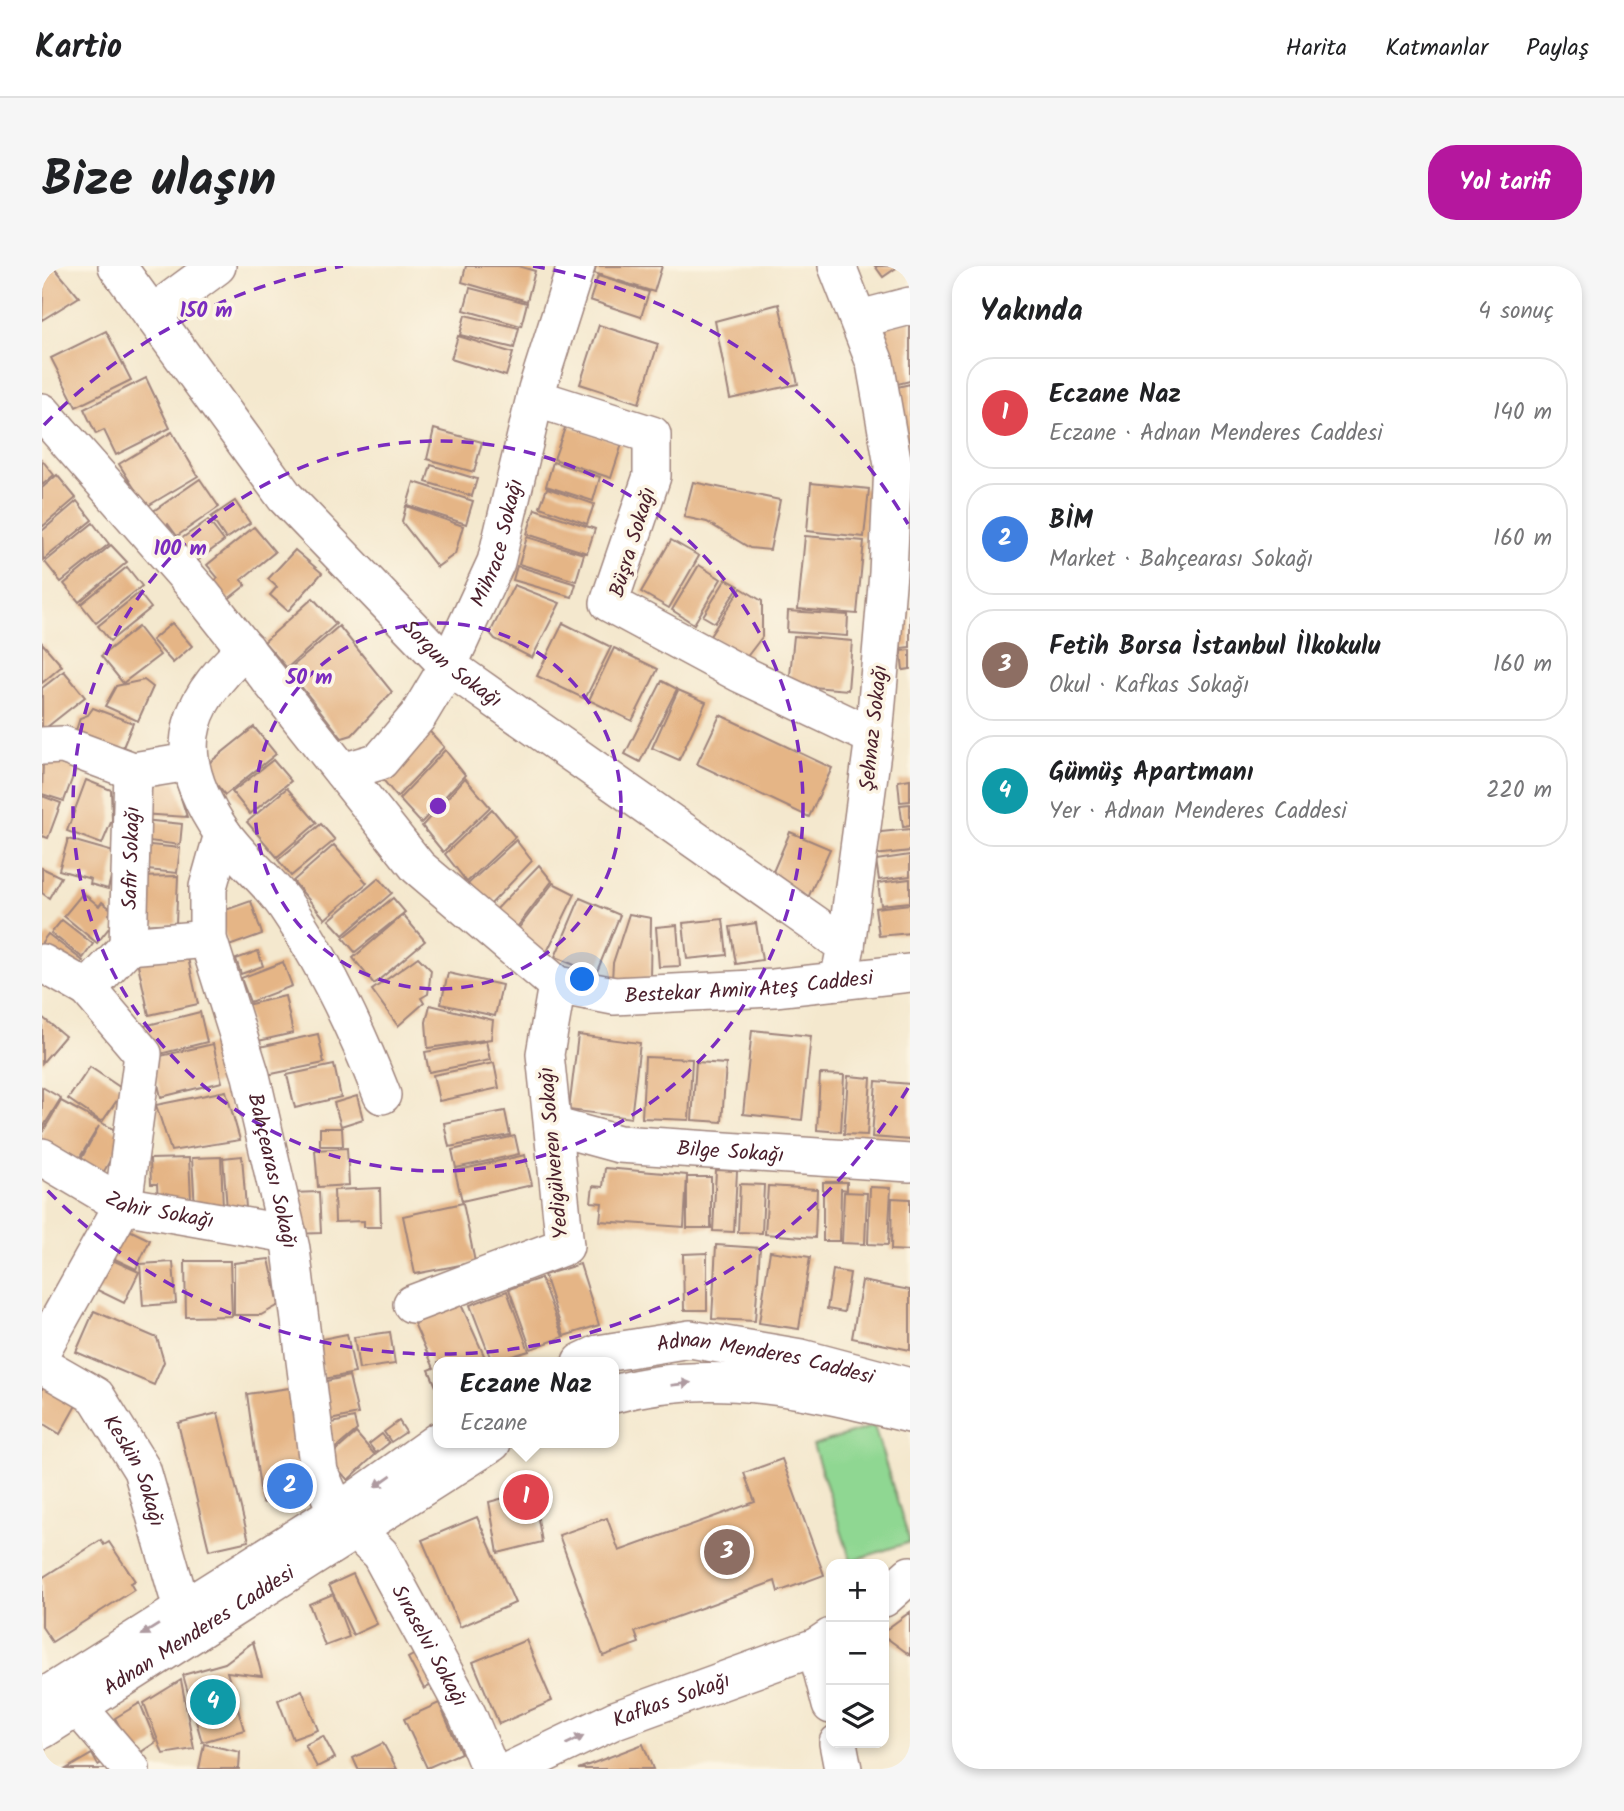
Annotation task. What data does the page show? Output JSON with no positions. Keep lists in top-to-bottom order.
{
  "streets": {
    "street": [
      "Büşra Sokağı",
      "Mihrace Sokağı",
      "Sorgun Sokağı",
      "Şehnaz Sokağı",
      "Safir Sokağı",
      "Bestekar Amir Ateş Caddesi",
      "Bilge Sokağı",
      "Yedigülveren Sokağı",
      "Bahçearası Sokağı",
      "Zahir Sokağı",
      "Adnan Menderes Caddesi",
      "Keskin Sokağı",
      "Sıraselvi Sokağı",
      "Kafkas Sokağı"
    ]
  },
  "crossings": [
    ["Büşra Sokağı", "Mihrace Sokağı"],
    ["Büşra Sokağı", "Şehnaz Sokağı"],
    ["Mihrace Sokağı", "Sorgun Sokağı"],
    ["Mihrace Sokağı", "Bestekar Amir Ateş Caddesi"],
    ["Sorgun Sokağı", "Şehnaz Sokağı"],
    ["Sorgun Sokağı", "Bestekar Amir Ateş Caddesi"],
    ["Şehnaz Sokağı", "Bestekar Amir Ateş Caddesi"],
    ["Bestekar Amir Ateş Caddesi", "Yedigülveren Sokağı"],
    ["Bilge Sokağı", "Yedigülveren Sokağı"],
    ["Bahçearası Sokağı", "Zahir Sokağı"],
    ["Bahçearası Sokağı", "Adnan Menderes Caddesi"],
    ["Bahçearası Sokağı", "Sıraselvi Sokağı"],
    ["Adnan Menderes Caddesi", "Keskin Sokağı"],
    ["Adnan Menderes Caddesi", "Sıraselvi Sokağı"]
  ],
  "one_way": ["Kafkas Sokağı"],
  "page": {
    "header": "Kartio",
    "nav": ["Harita", "Katmanlar", "Paylaş"],
    "title": "Bize ulaşın",
    "buttons": "Yol tarifi",
    "heading": ["Yakında", "4 sonuç"],
    "list": [
      {
        "mark": "1",
        "name": "Eczane Naz",
        "note": "Eczane · Adnan Menderes Caddesi",
        "value": "140 m"
      },
      {
        "mark": "2",
        "name": "BİM",
        "note": "Market · Bahçearası Sokağı",
        "value": "160 m"
      },
      {
        "mark": "3",
        "name": "Fetih Borsa İstanbul İlkokulu",
        "note": "Okul · Kafkas Sokağı",
        "value": "160 m"
      },
      {
        "mark": "4",
        "name": "Gümüş Apartmanı",
        "note": "Yer · Adnan Menderes Caddesi",
        "value": "220 m"
      }
    ],
    "popup": ["Eczane Naz", "Eczane"],
    "pins": [
      "2",
      "1",
      "3",
      "4"
    ],
    "map_buttons": ["+", "−"]
  },
  "rings": ["150 m", "100 m", "50 m"]
}
